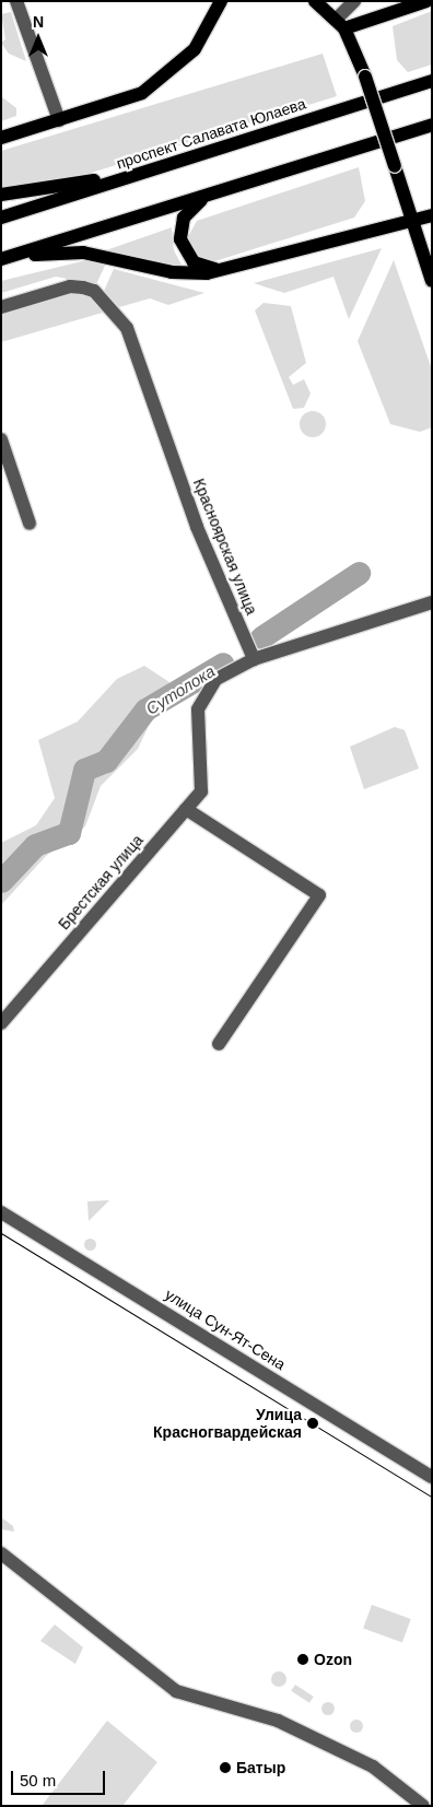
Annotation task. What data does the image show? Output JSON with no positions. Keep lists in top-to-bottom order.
{
  "streets": {
    "main road": ["проспект Салавата Юлаева"],
    "street": ["Красноярская улица", "Брестская улица", "улица Сун-Ят-Сена"]
  },
  "crossings": [
    ["Красноярская улица", "Брестская улица"]
  ],
  "water": ["Сутолока"],
  "places": ["Улица Красногвардейская", "Ozon", "Батыр"],
  "scale_bar": "50 m",
  "north": "top"
}
